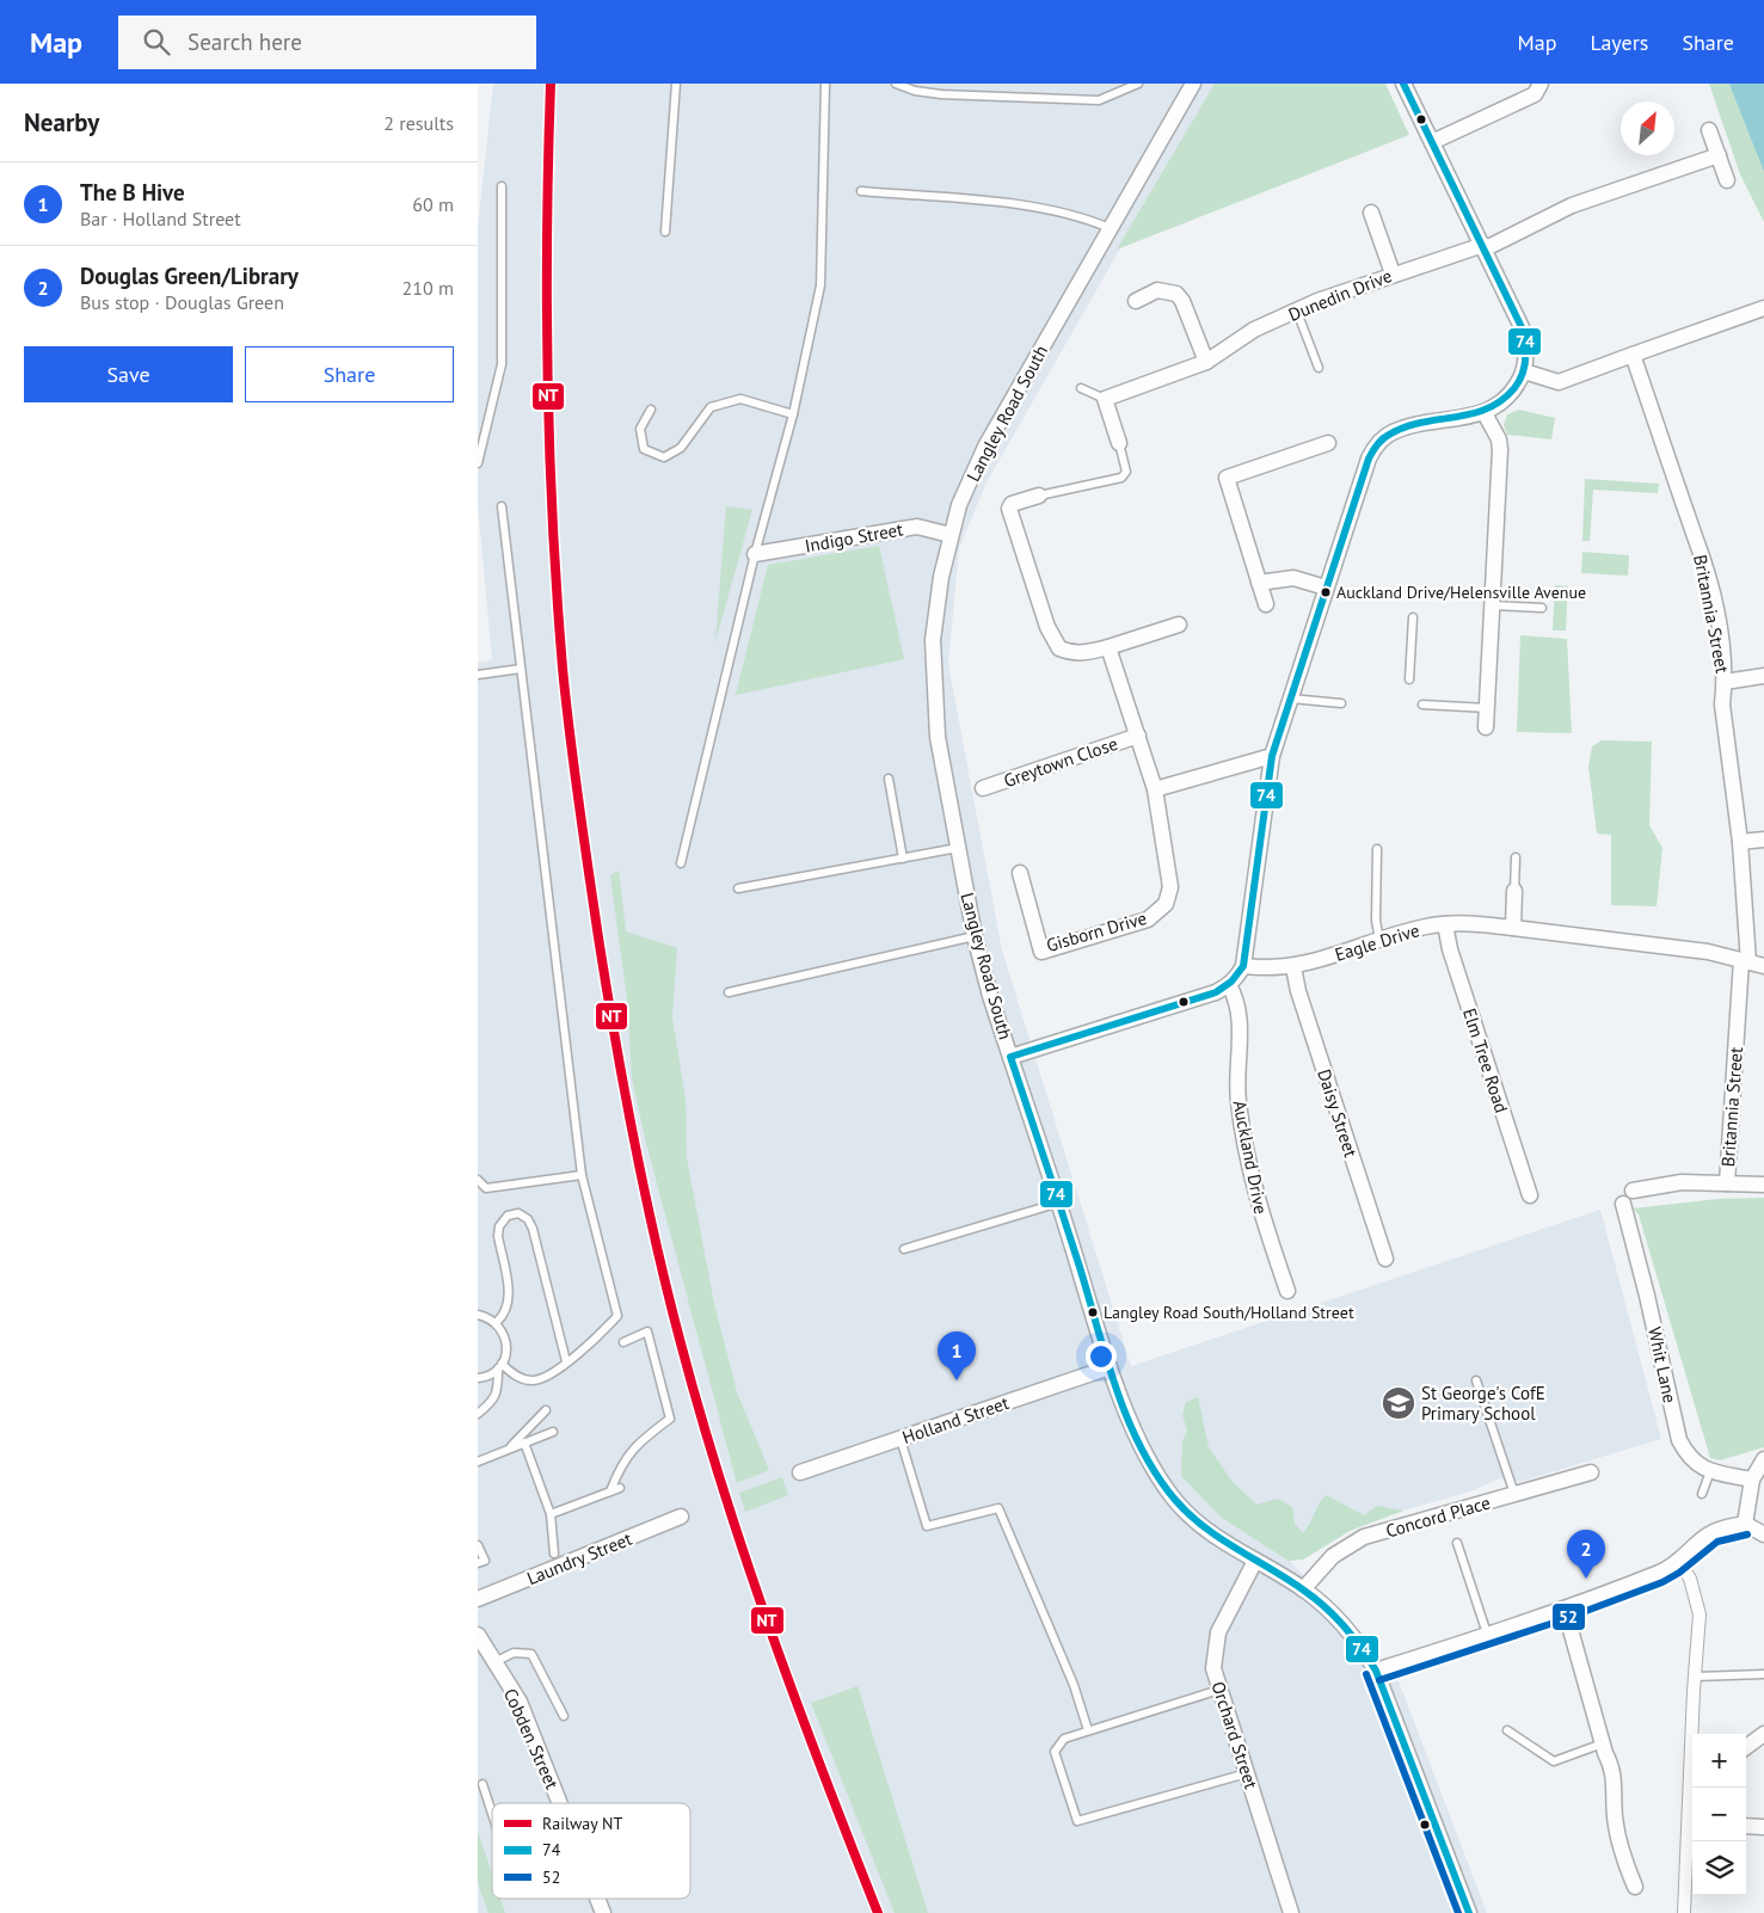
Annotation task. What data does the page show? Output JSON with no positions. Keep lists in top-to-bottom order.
{
  "streets": {
    "street": [
      "Dunedin Drive",
      "Langley Road South",
      "Indigo Street",
      "Britannia Street",
      "Greytown Close",
      "Gisborn Drive",
      "Eagle Drive",
      "Elm Tree Road",
      "Daisy Street",
      "Auckland Drive",
      "Whit Lane",
      "Holland Street",
      "Concord Place",
      "Laundry Street",
      "Orchard Street",
      "Cobden Street"
    ]
  },
  "crossings": [
    ["Langley Road South", "Indigo Street"],
    ["Langley Road South", "Holland Street"],
    ["Langley Road South", "Concord Place"],
    ["Langley Road South", "Orchard Street"],
    ["Britannia Street", "Eagle Drive"],
    ["Eagle Drive", "Elm Tree Road"],
    ["Eagle Drive", "Daisy Street"]
  ],
  "places": {
    "other": ["Auckland Drive/Helensville Avenue", "Langley Road South/Holland Street"],
    "school or university": ["St George's CofE Primary School"]
  },
  "lines": ["rail line NT", "transit line 74", "transit line 52"],
  "legend": ["Railway NT", "74", "52"],
  "north": "top right",
  "page": {
    "header": "Map",
    "search": "Search here",
    "nav": ["Map", "Layers", "Share"],
    "heading": ["Nearby", "2 results"],
    "list": [
      {
        "mark": "1",
        "name": "The B Hive",
        "note": "Bar · Holland Street",
        "value": "60 m"
      },
      {
        "mark": "2",
        "name": "Douglas Green/Library",
        "note": "Bus stop · Douglas Green",
        "value": "210 m"
      }
    ],
    "buttons": ["Save", "Share"],
    "pins": ["1", "2"],
    "map_buttons": ["+", "−"]
  }
}
